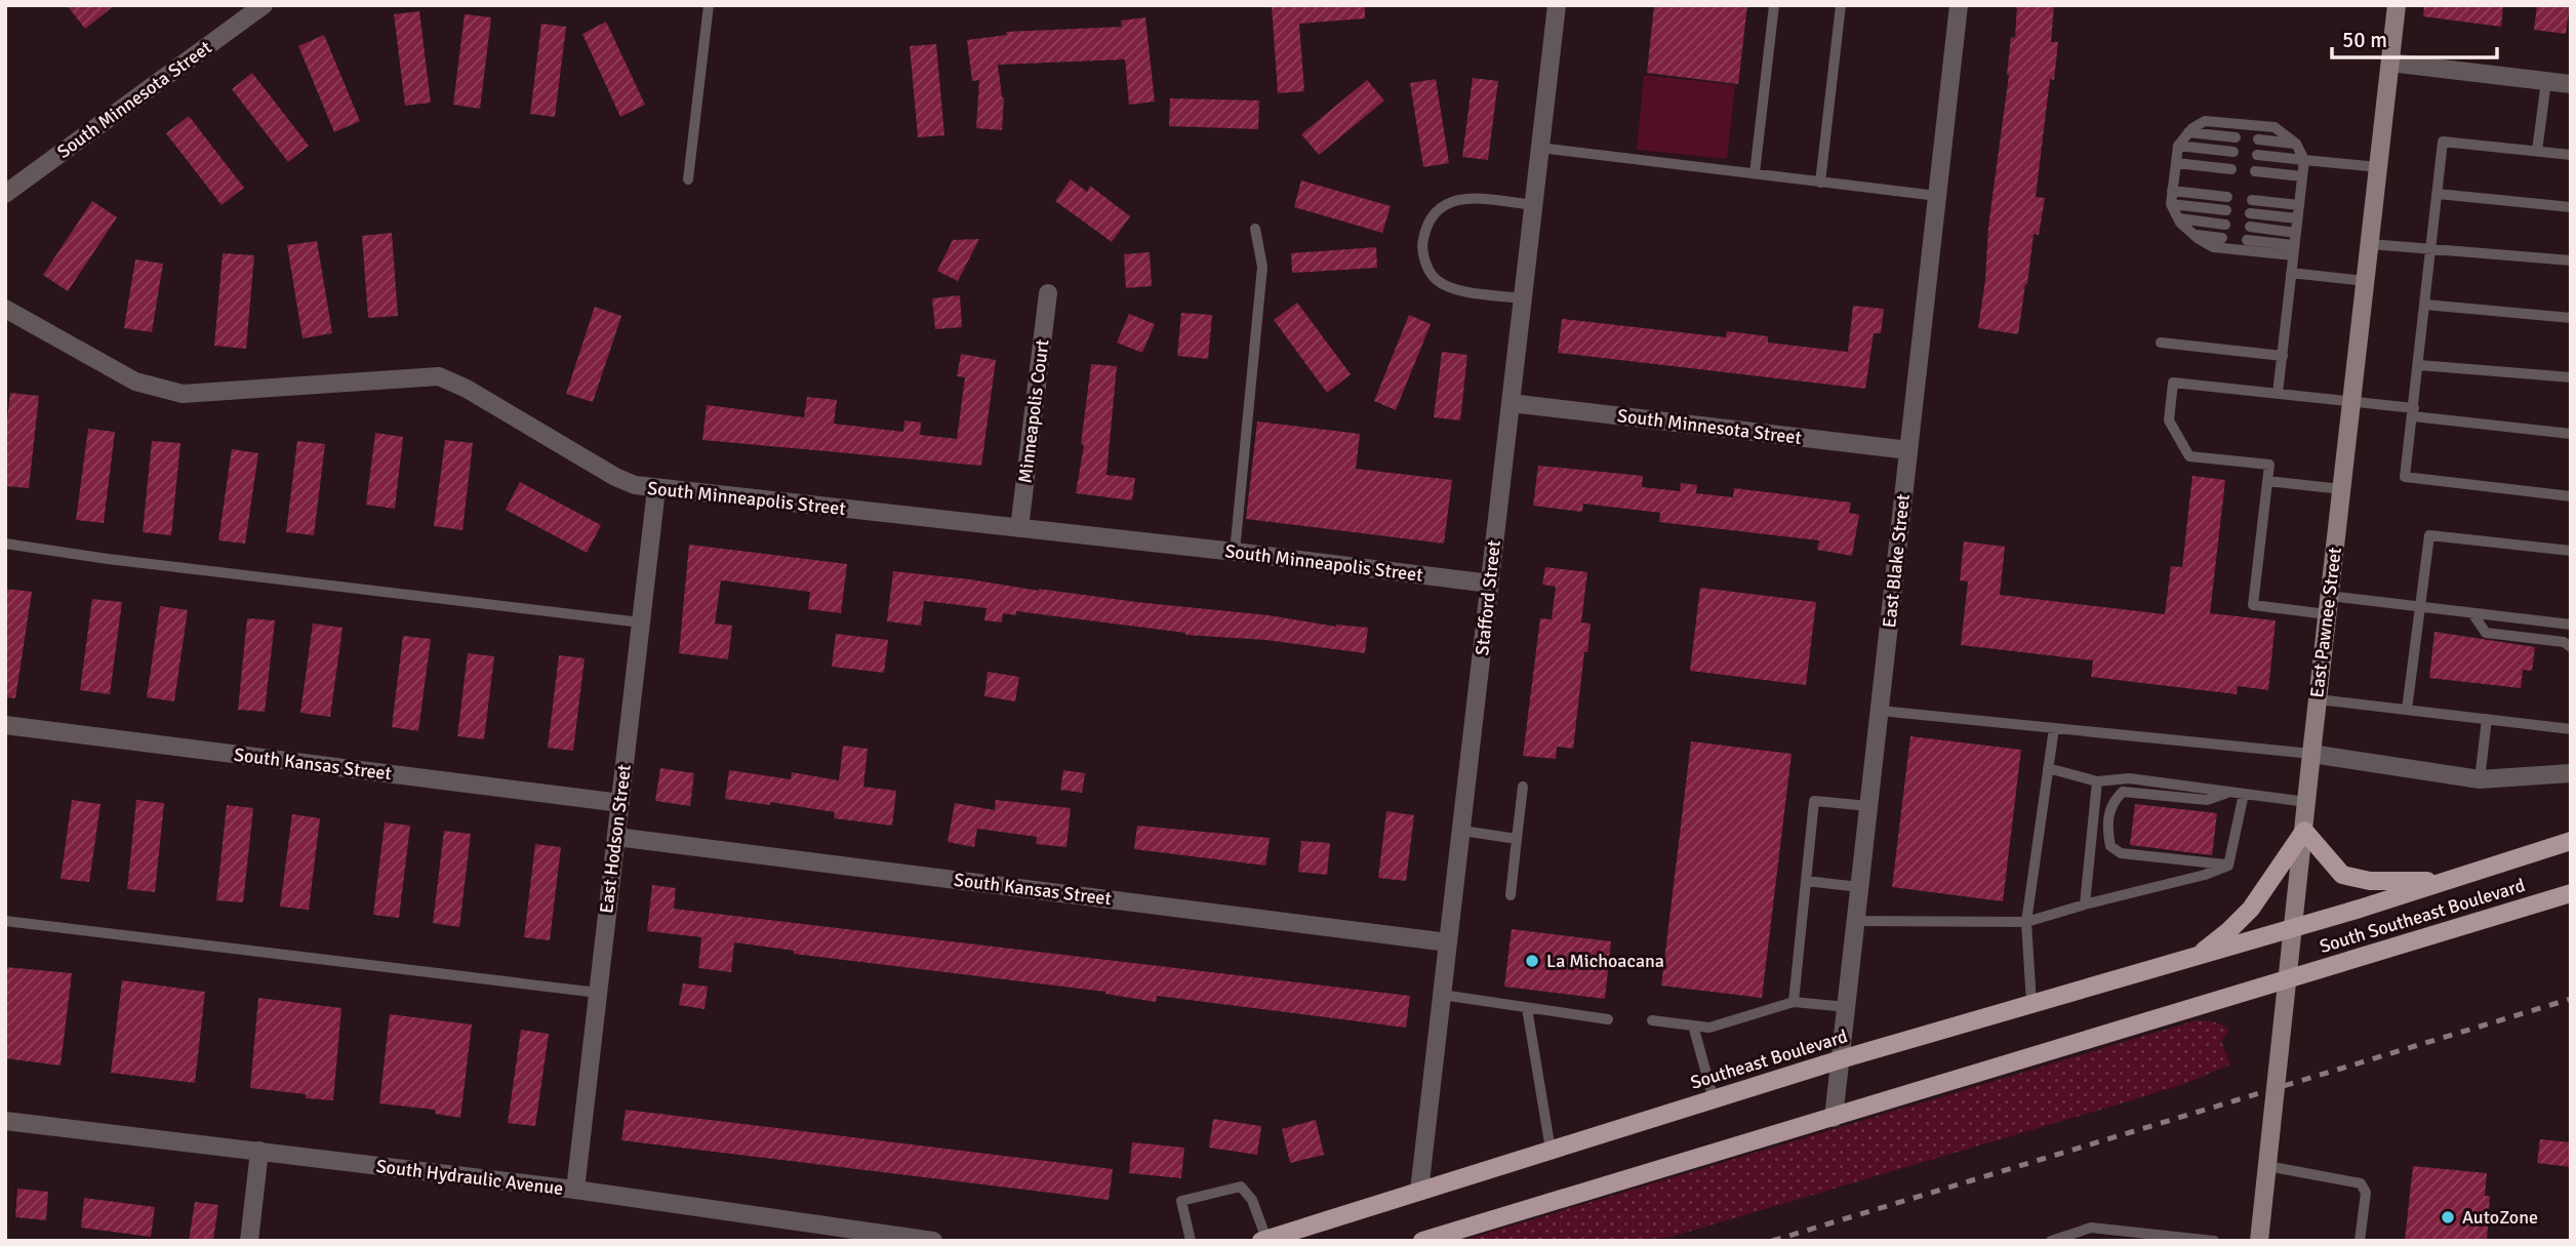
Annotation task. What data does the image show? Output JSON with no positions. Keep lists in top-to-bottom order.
{
  "streets": {
    "main road": ["East Pawnee Street", "South Southeast Boulevard", "Southeast Boulevard"],
    "street": [
      "South Minnesota Street",
      "Minneapolis Court",
      "South Minneapolis Street",
      "East Blake Street",
      "Stafford Street",
      "South Kansas Street",
      "East Hodson Street",
      "South Hydraulic Avenue"
    ]
  },
  "crossings": [
    ["South Minnesota Street", "East Blake Street"],
    ["South Minnesota Street", "Stafford Street"],
    ["Minneapolis Court", "South Minneapolis Street"],
    ["South Minneapolis Street", "Stafford Street"],
    ["South Minneapolis Street", "East Hodson Street"],
    ["East Blake Street", "Southeast Boulevard"],
    ["Stafford Street", "South Kansas Street"],
    ["Stafford Street", "Southeast Boulevard"],
    ["East Pawnee Street", "South Southeast Boulevard"],
    ["East Pawnee Street", "Southeast Boulevard"],
    ["South Kansas Street", "East Hodson Street"],
    ["East Hodson Street", "South Hydraulic Avenue"],
    ["South Southeast Boulevard", "Southeast Boulevard"]
  ],
  "places": ["La Michoacana", "AutoZone"],
  "scale_bar": "50 m"
}
